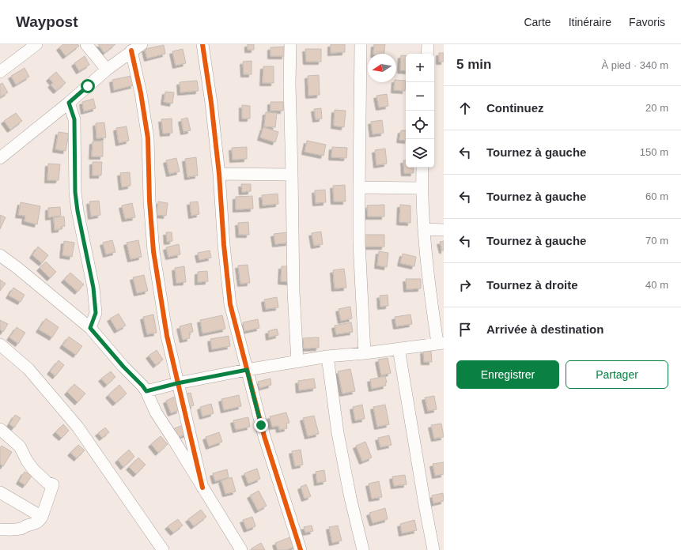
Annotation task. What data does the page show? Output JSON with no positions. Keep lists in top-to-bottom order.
{
  "north": "left",
  "page": {
    "header": "Waypost",
    "nav": ["Carte", "Itinéraire", "Favoris"],
    "heading": ["5 min", "À pied · 340 m"],
    "map_buttons": ["+", "−"],
    "list": [
      ["Continuez", "20 m"],
      ["Tournez à gauche", "150 m"],
      ["Tournez à gauche", "60 m"],
      ["Tournez à gauche", "70 m"],
      ["Tournez à droite", "40 m"],
      "Arrivée à destination"
    ],
    "buttons": ["Enregistrer", "Partager"]
  }
}
